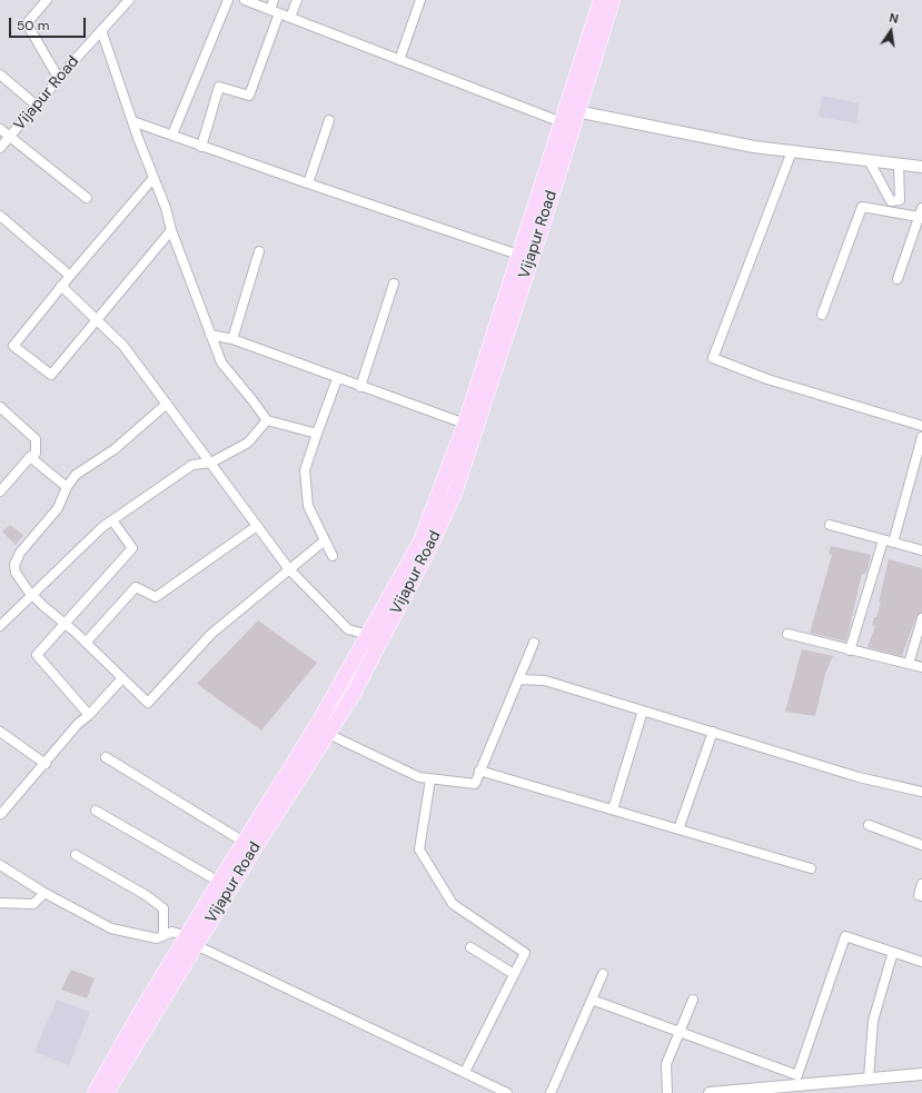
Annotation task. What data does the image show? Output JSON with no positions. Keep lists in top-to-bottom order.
{
  "streets": {
    "main road": ["Vijapur Road"]
  },
  "scale_bar": "50 m",
  "north": "top"
}
